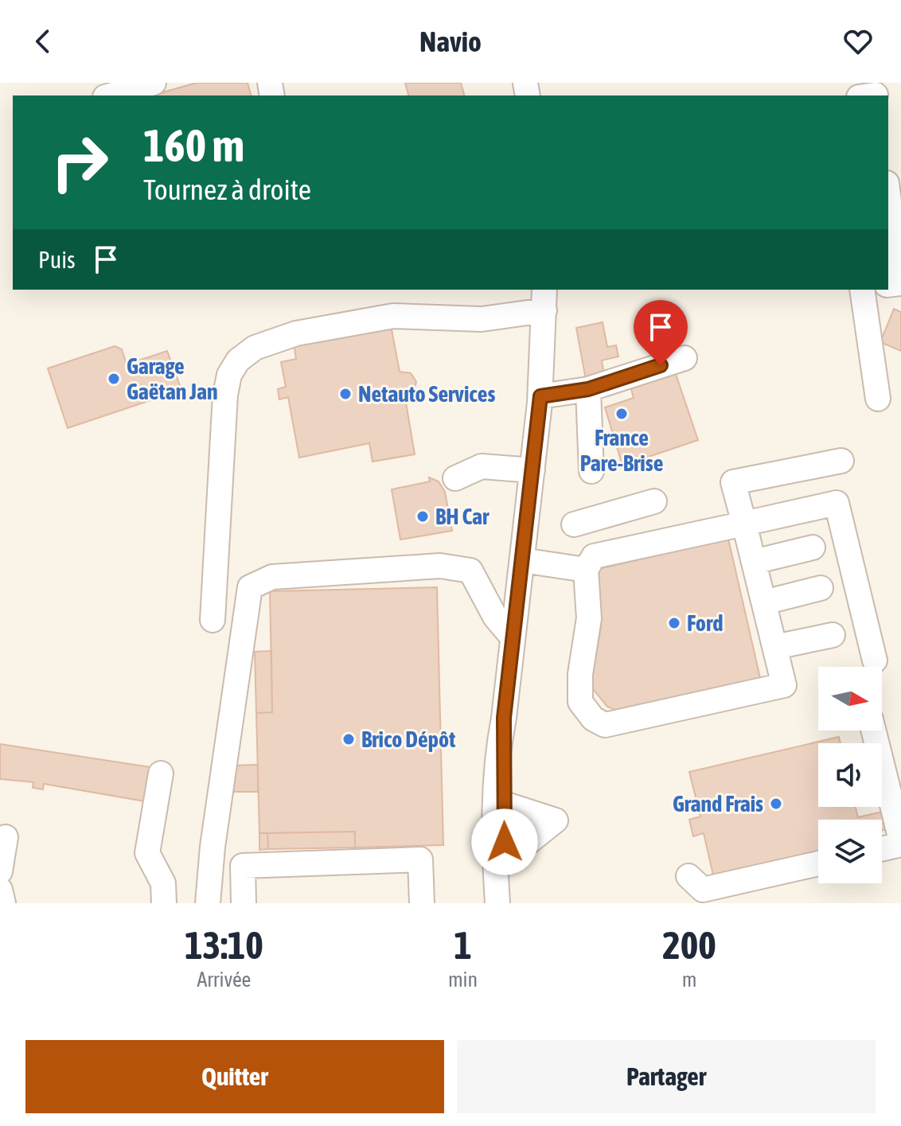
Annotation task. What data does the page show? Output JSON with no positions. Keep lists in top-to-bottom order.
{
  "places": [
    "Garage Gaëtan Jan",
    "Netauto Services",
    "France Pare-Brise",
    "BH Car",
    "Ford",
    "Brico Dépôt",
    "Grand Frais"
  ],
  "north": "right",
  "page": {
    "header": "Navio",
    "turn": ["160 m", "Tournez à droite"],
    "then": "Puis",
    "eta": [
      "13:10",
      "Arrivée",
      "1",
      "min",
      "200",
      "m"
    ],
    "buttons": ["Quitter", "Partager"]
  }
}
